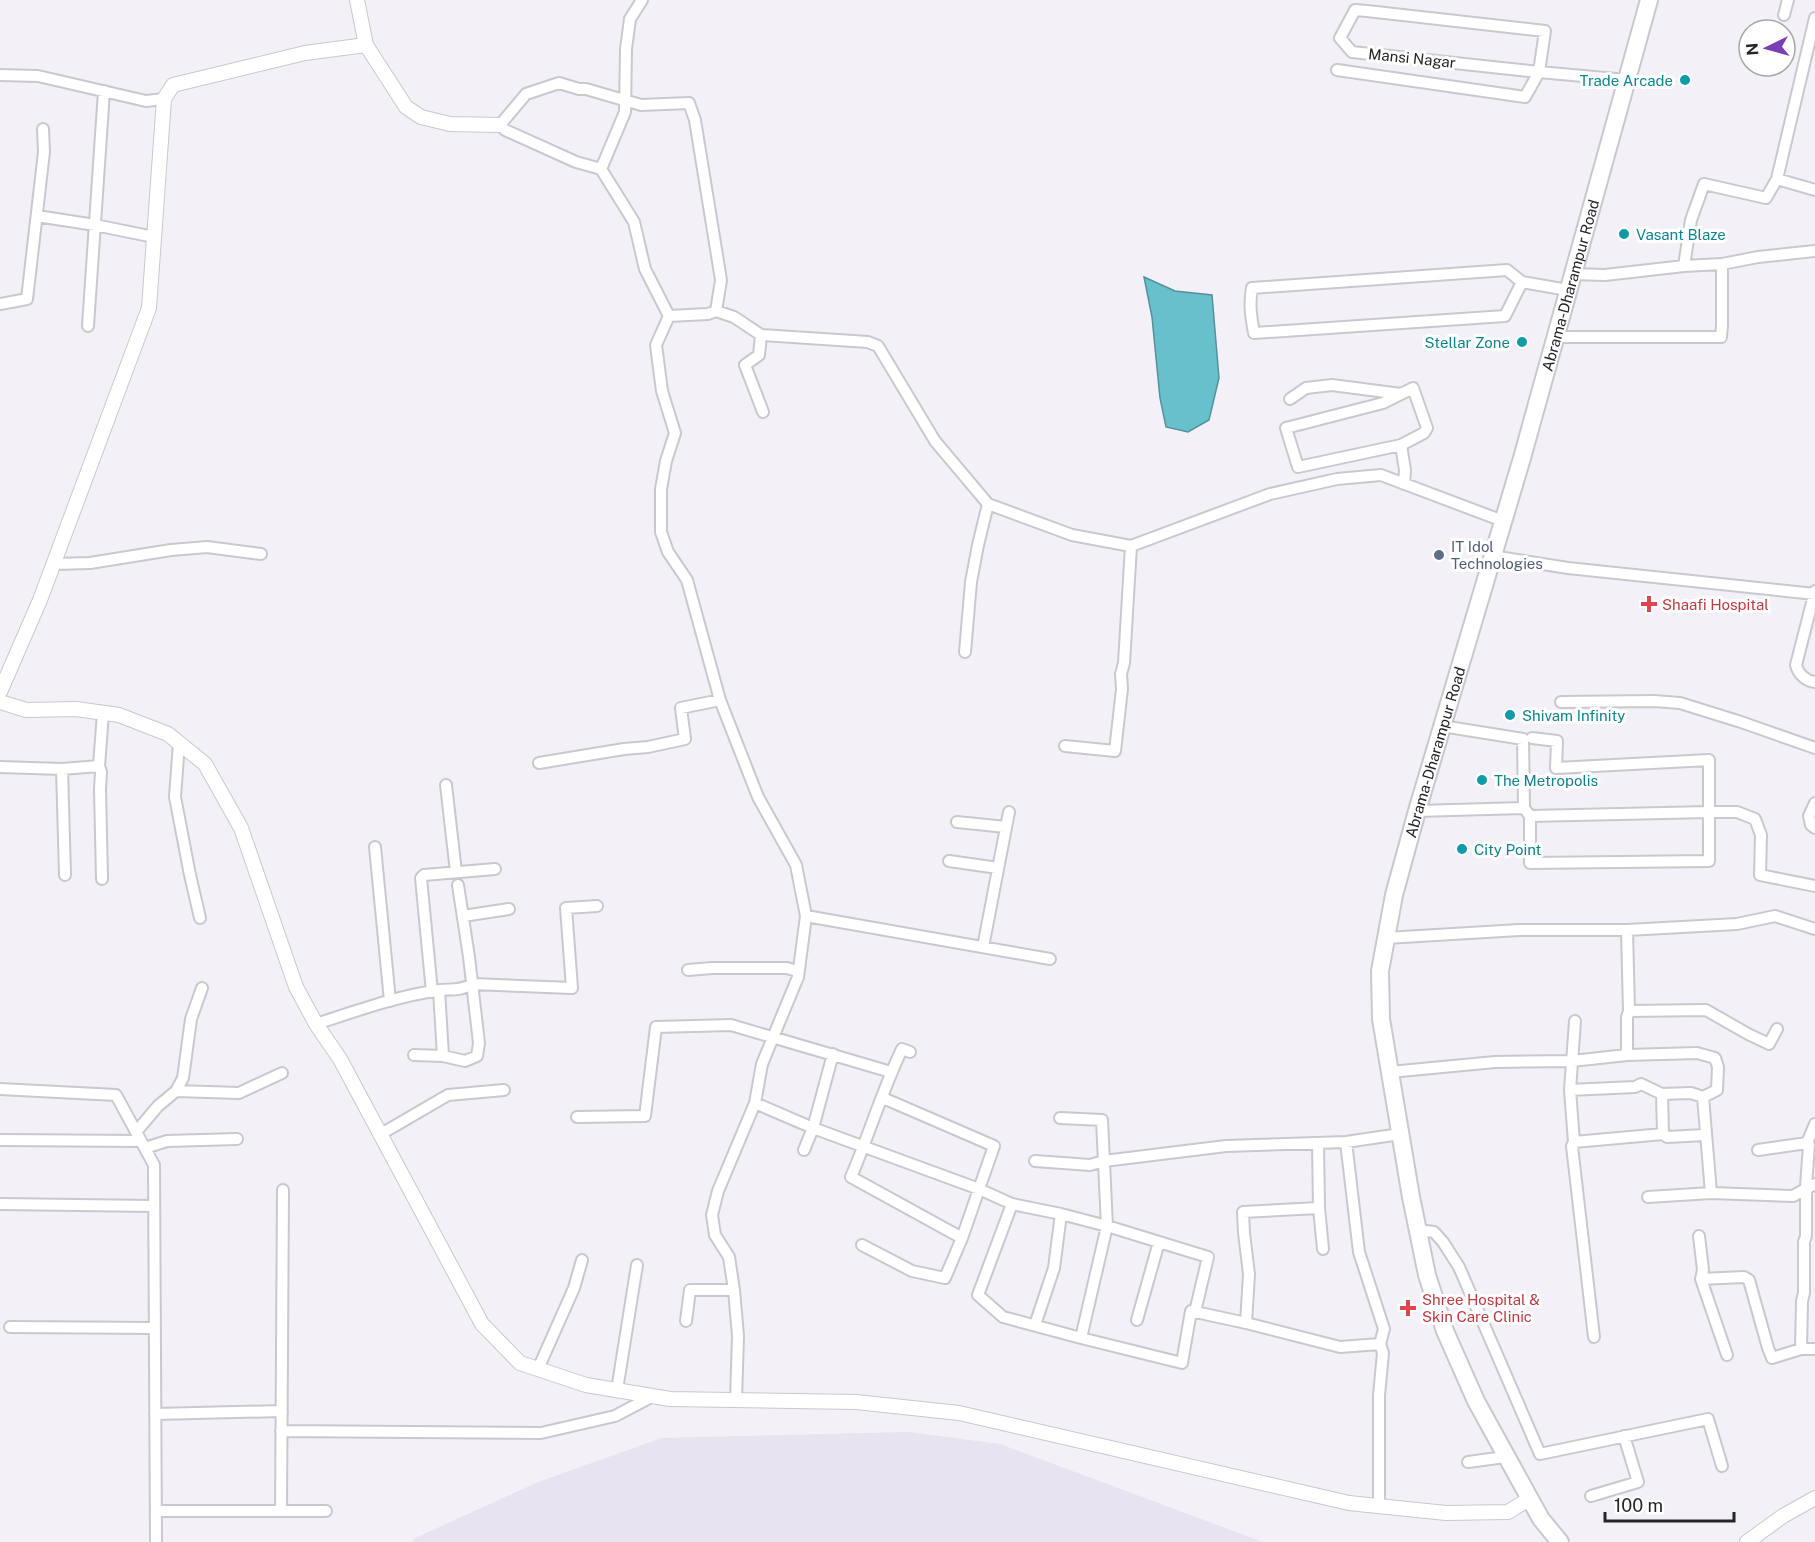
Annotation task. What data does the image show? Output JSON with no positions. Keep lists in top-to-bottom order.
{
  "streets": {
    "main road": ["Abrama-Dharampur Road"],
    "street": ["Mansi Nagar"]
  },
  "crossings": [
    ["Mansi Nagar", "Abrama-Dharampur Road"]
  ],
  "places": {
    "other": [
      "Trade Arcade",
      "Vasant Blaze",
      "Stellar Zone",
      "IT Idol Technologies",
      "Shivam Infinity",
      "The Metropolis",
      "City Point"
    ],
    "health": ["Shaafi Hospital", "Shree Hospital & Skin Care Clinic"]
  },
  "scale_bar": "100 m",
  "north": "left"
}
